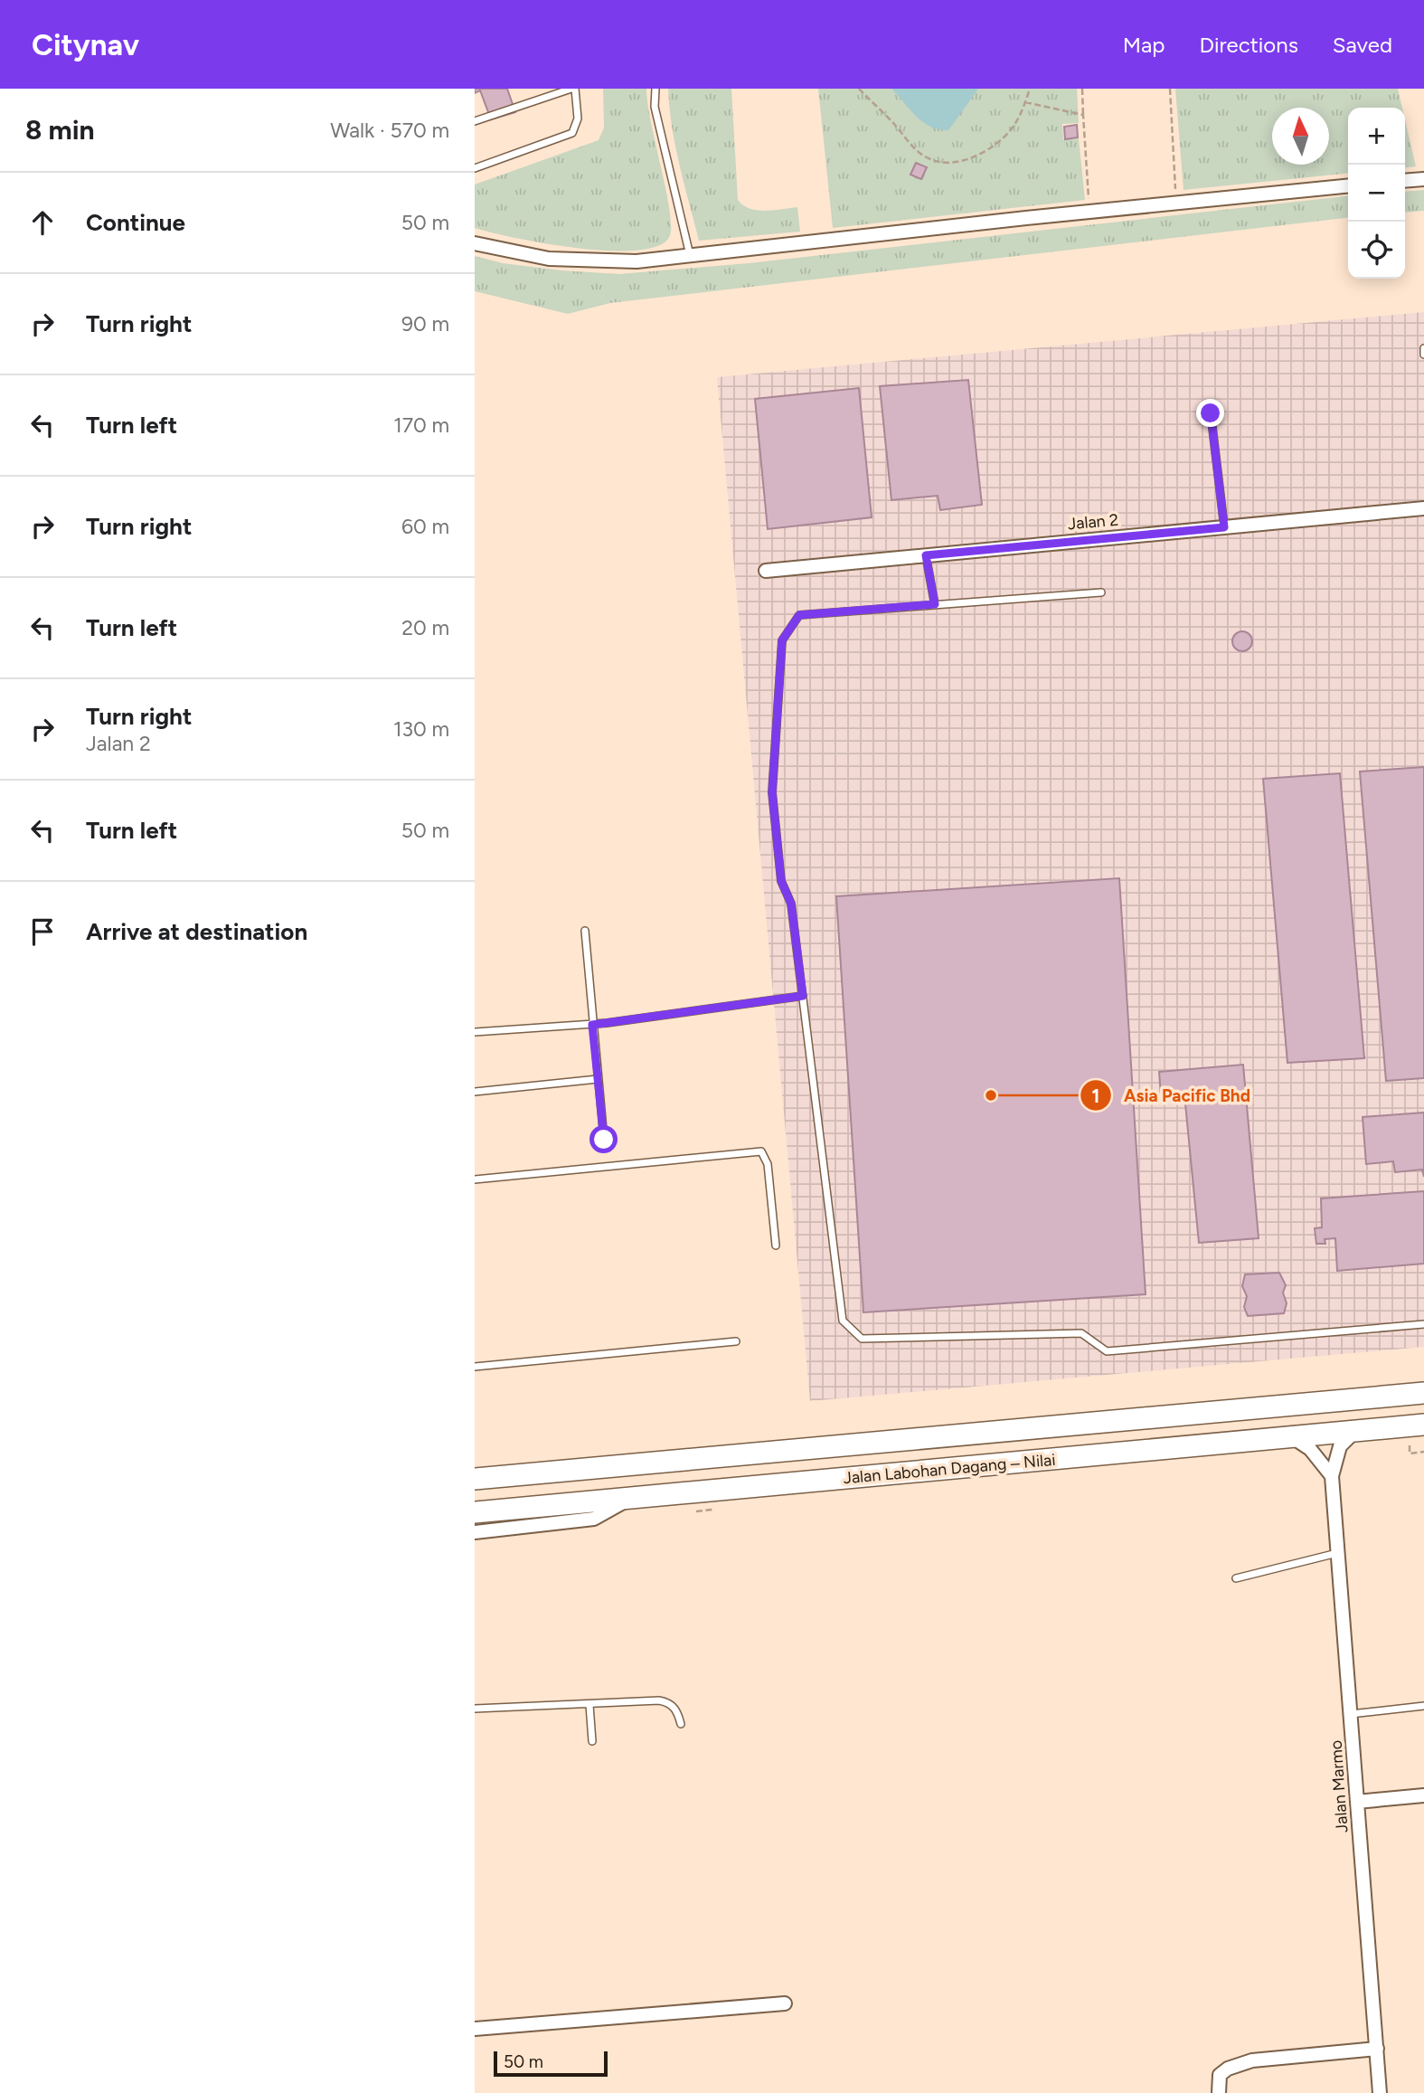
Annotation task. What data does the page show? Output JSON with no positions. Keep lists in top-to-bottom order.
{
  "streets": {
    "main road": ["Jalan Labohan Dagang ‒ Nilai"],
    "street": ["Jalan 2", "Jalan Marmo"]
  },
  "places": ["Asia Pacific Bhd"],
  "scale_bar": "50 m",
  "north": "top",
  "page": {
    "header": "Citynav",
    "nav": ["Map", "Directions", "Saved"],
    "heading": ["8 min", "Walk · 570 m"],
    "map_buttons": ["+", "−"],
    "list": [
      ["Continue", "50 m"],
      ["Turn right", "90 m"],
      ["Turn left", "170 m"],
      ["Turn right", "60 m"],
      ["Turn left", "20 m"],
      ["Turn right", "Jalan 2", "130 m"],
      ["Turn left", "50 m"],
      "Arrive at destination"
    ],
    "scale": "50 m"
  }
}
